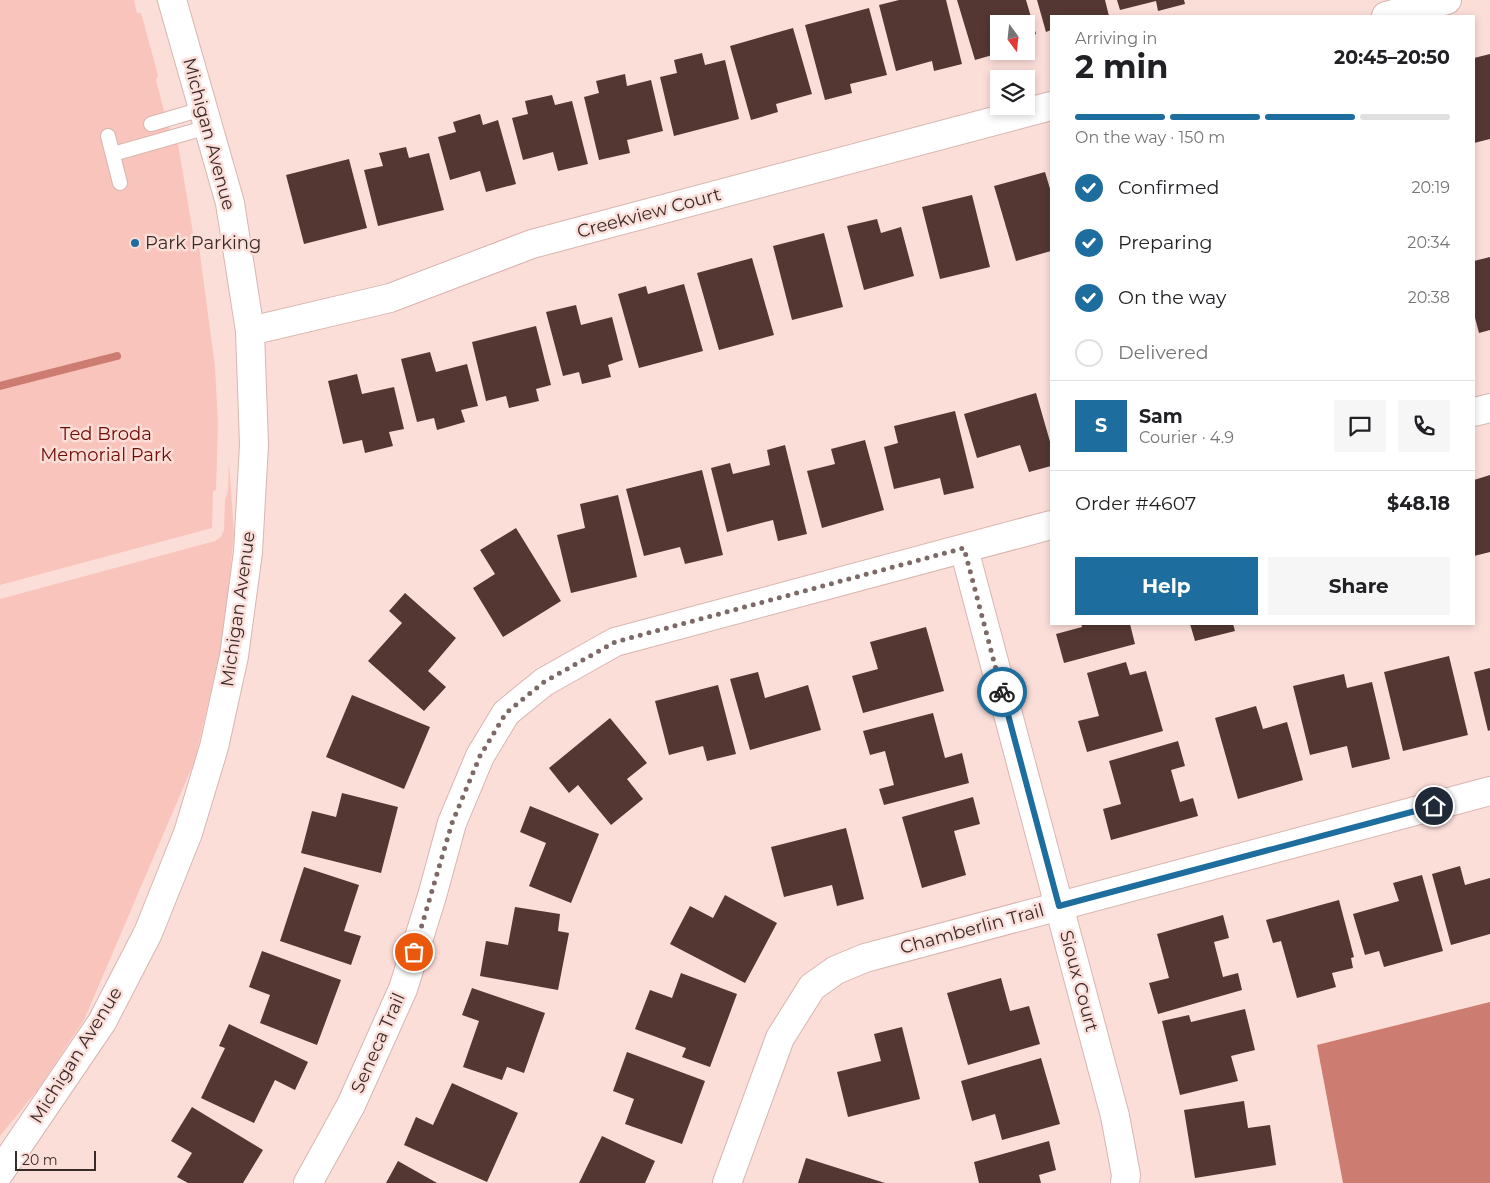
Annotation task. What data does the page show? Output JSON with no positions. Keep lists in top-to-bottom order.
{
  "streets": {
    "street": [
      "Michigan Avenue",
      "Creekview Court",
      "Chamberlin Trail",
      "Sioux Court",
      "Seneca Trail"
    ]
  },
  "crossings": [
    ["Michigan Avenue", "Creekview Court"],
    ["Chamberlin Trail", "Sioux Court"],
    ["Sioux Court", "Seneca Trail"]
  ],
  "parks": ["Ted Broda Memorial Park"],
  "places": ["Park Parking"],
  "scale_bar": "20 m",
  "north": "bottom",
  "page": {
    "heading": ["2 min", "Arriving in", "20:45–20:50"],
    "panel": [
      "Sam",
      "Courier · 4.9",
      "Order #4607",
      "$48.18"
    ],
    "bar": "On the way · 150 m",
    "list": [
      ["Confirmed", "20:19"],
      ["Preparing", "20:34"],
      ["On the way", "20:38"],
      "Delivered"
    ],
    "round": "S",
    "buttons": ["Help", "Share"],
    "scale": "20 m"
  }
}
